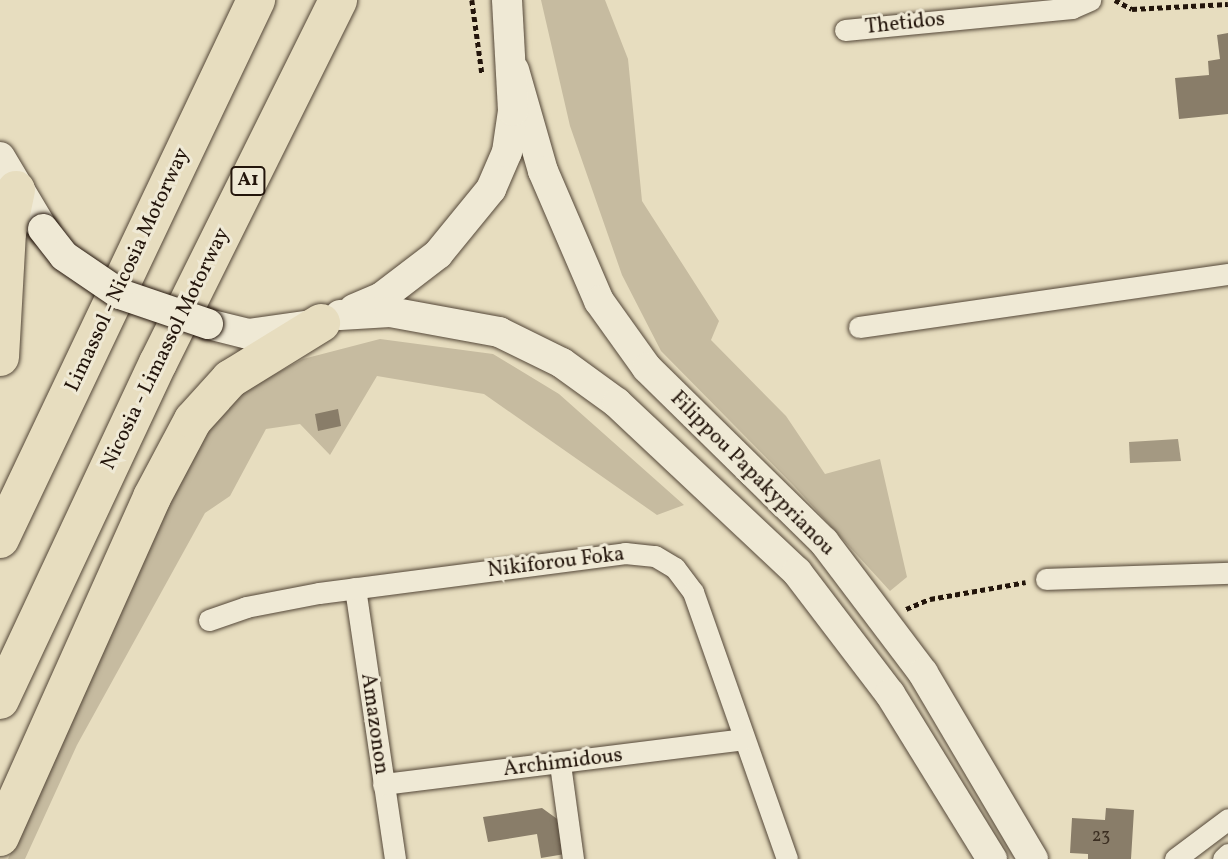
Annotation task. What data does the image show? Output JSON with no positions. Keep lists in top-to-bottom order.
{
  "streets": {
    "highway": ["A1", "Limassol - Nicosia Motorway", "Nicosia - Limassol Motorway"],
    "main road": ["Filippou Papakyprianou"],
    "street": [
      "Thetidos",
      "Nikiforou Foka",
      "Amazonon",
      "Archimidous"
    ]
  },
  "crossings": [
    ["Nikiforou Foka", "Amazonon"],
    ["Nikiforou Foka", "Archimidous"],
    ["Amazonon", "Archimidous"]
  ],
  "house_numbers": ["23"]
}
